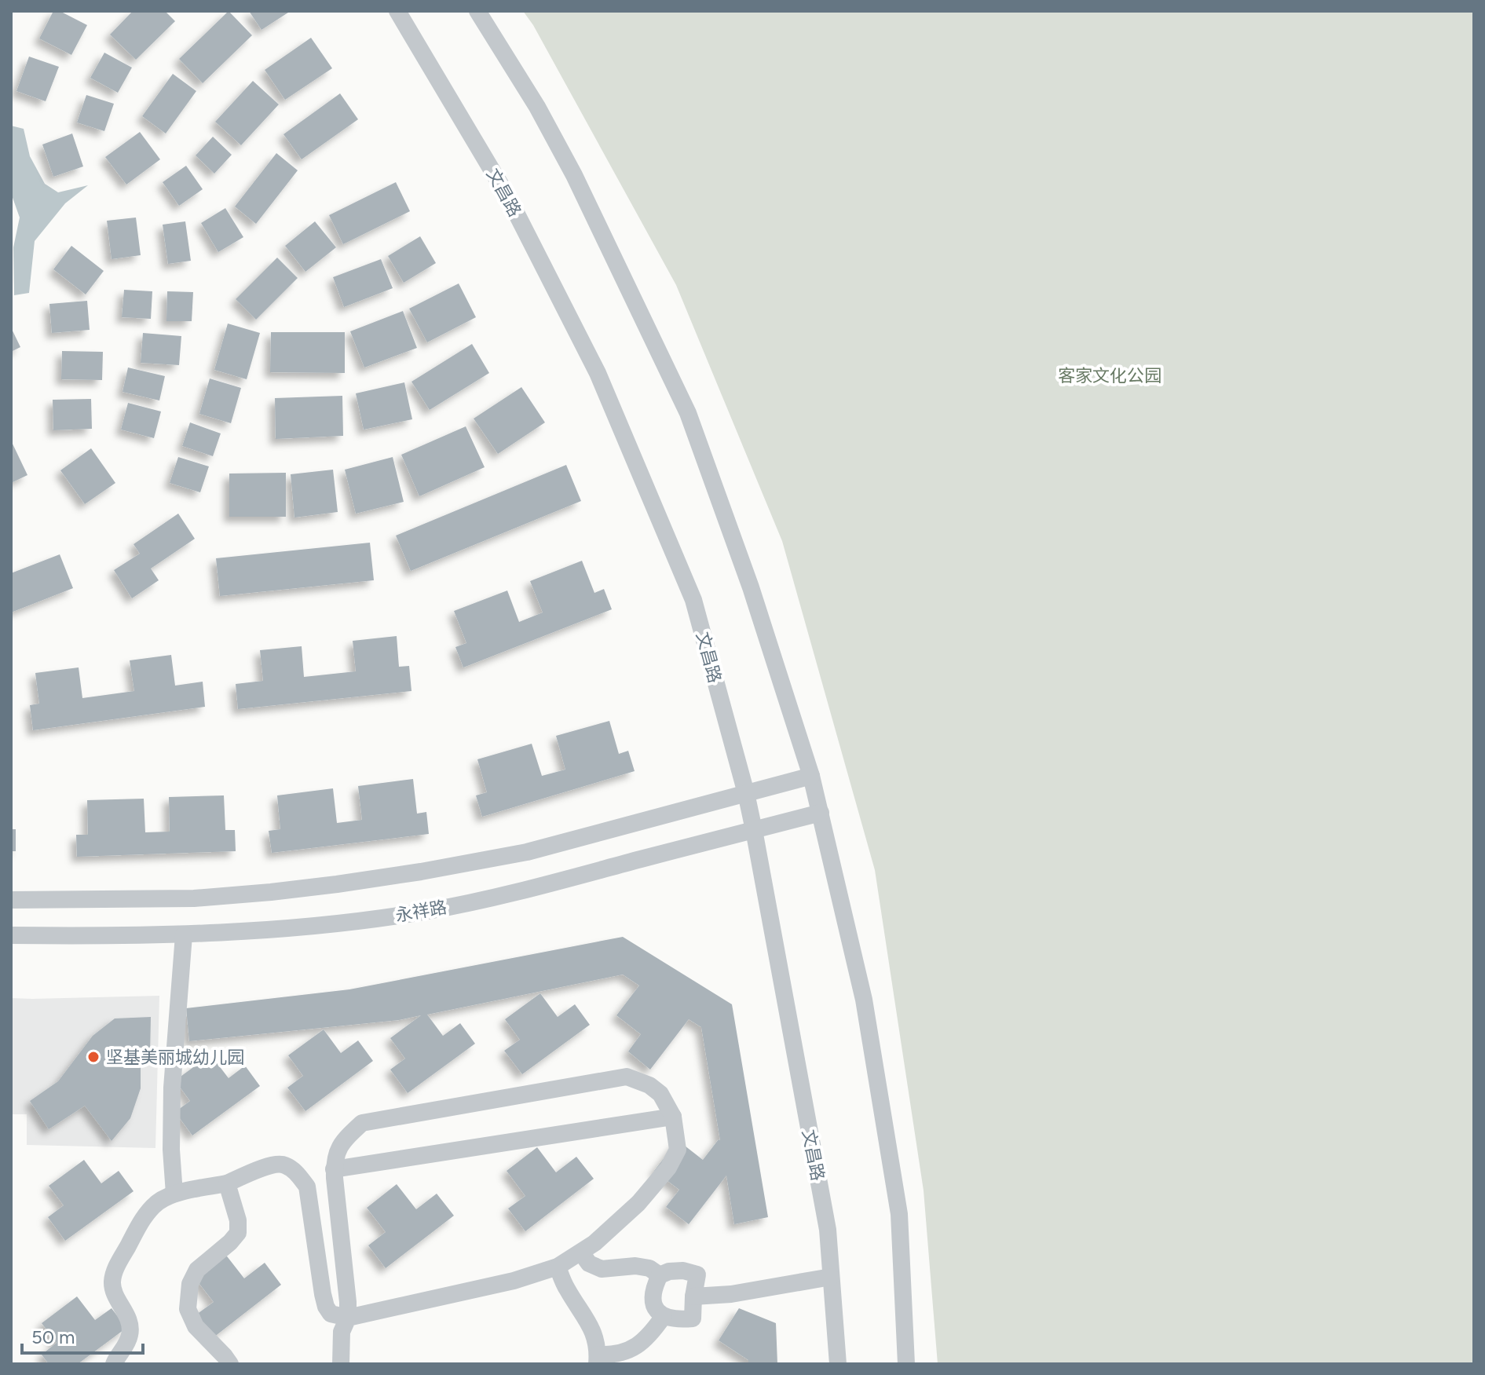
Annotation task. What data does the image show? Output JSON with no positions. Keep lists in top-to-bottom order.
{
  "streets": {
    "street": ["文昌路", "永祥路"]
  },
  "crossings": [
    ["文昌路", "永祥路"]
  ],
  "parks": ["客家文化公园"],
  "places": ["坚基美丽城幼儿园"],
  "scale_bar": "50 m"
}
